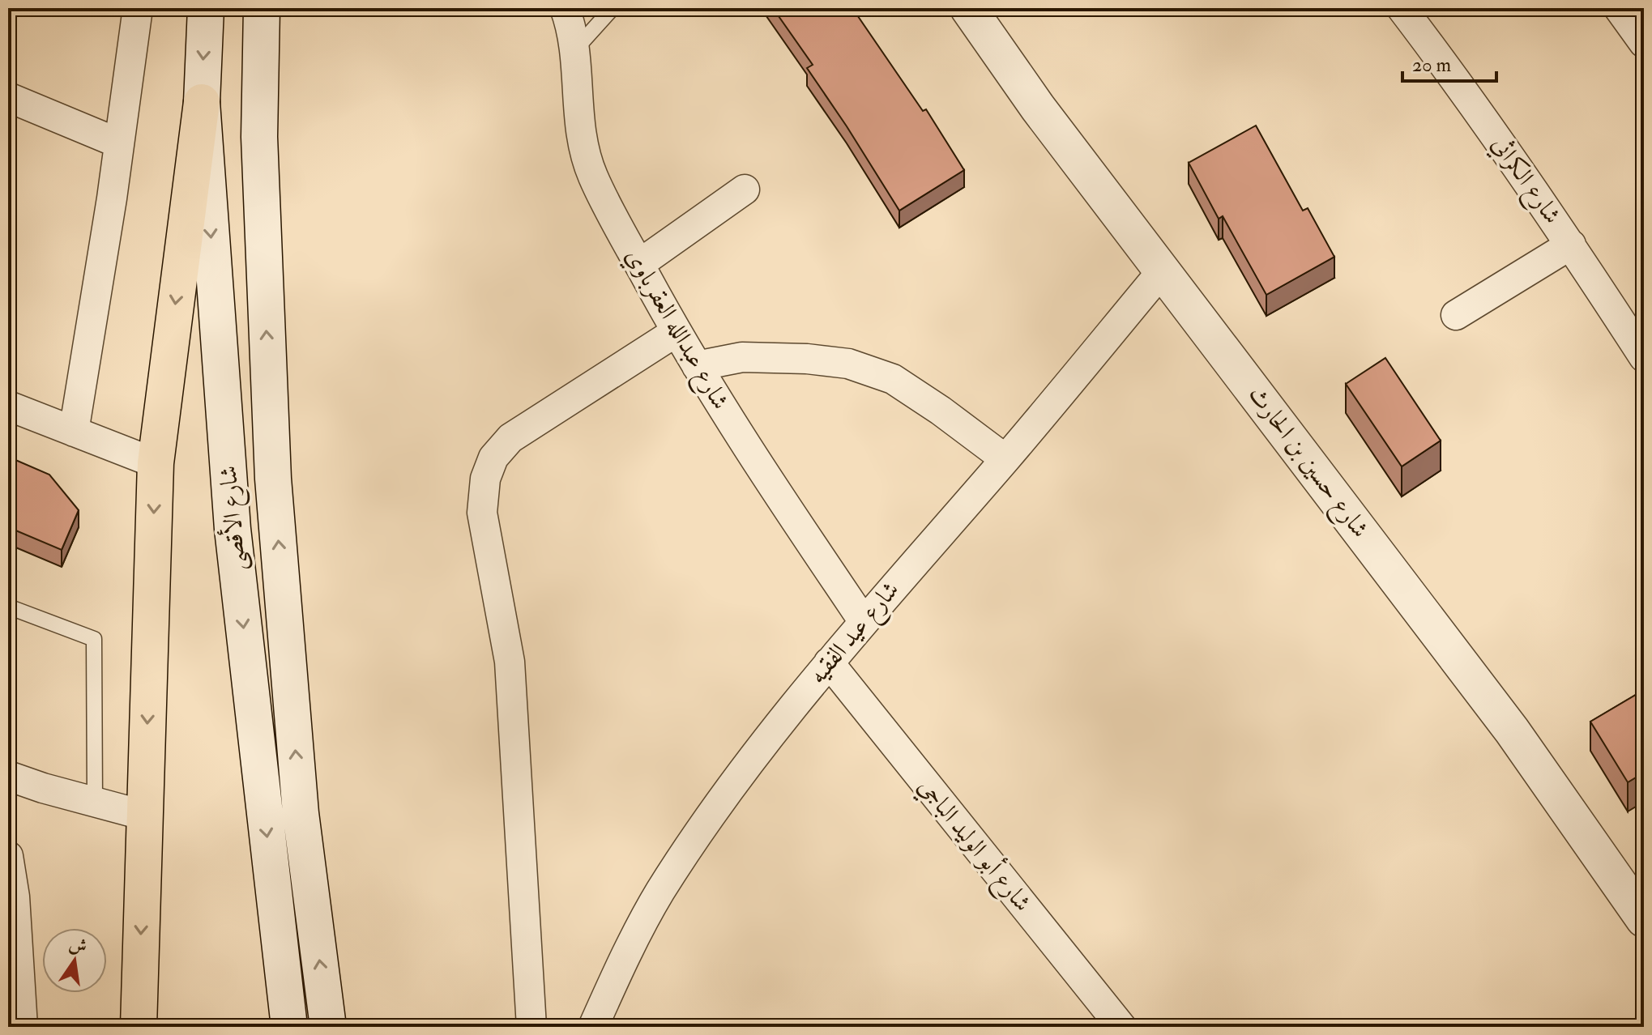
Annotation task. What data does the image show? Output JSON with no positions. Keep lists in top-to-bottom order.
{
  "streets": {
    "main road": ["شارع حسين بن الحارث", "شارع الأقصى"],
    "street": [
      "شارع الكراثي",
      "شارع عبدالله العقرباوي",
      "شارع عيد الفقيه",
      "شارع أبو الوليد الباجي"
    ]
  },
  "crossings": [
    ["شارع عبدالله العقرباوي", "شارع عيد الفقيه"],
    ["شارع حسين بن الحارث", "شارع عيد الفقيه"],
    ["شارع عيد الفقيه", "شارع أبو الوليد الباجي"]
  ],
  "scale_bar": "20 m",
  "north": "top"
}
